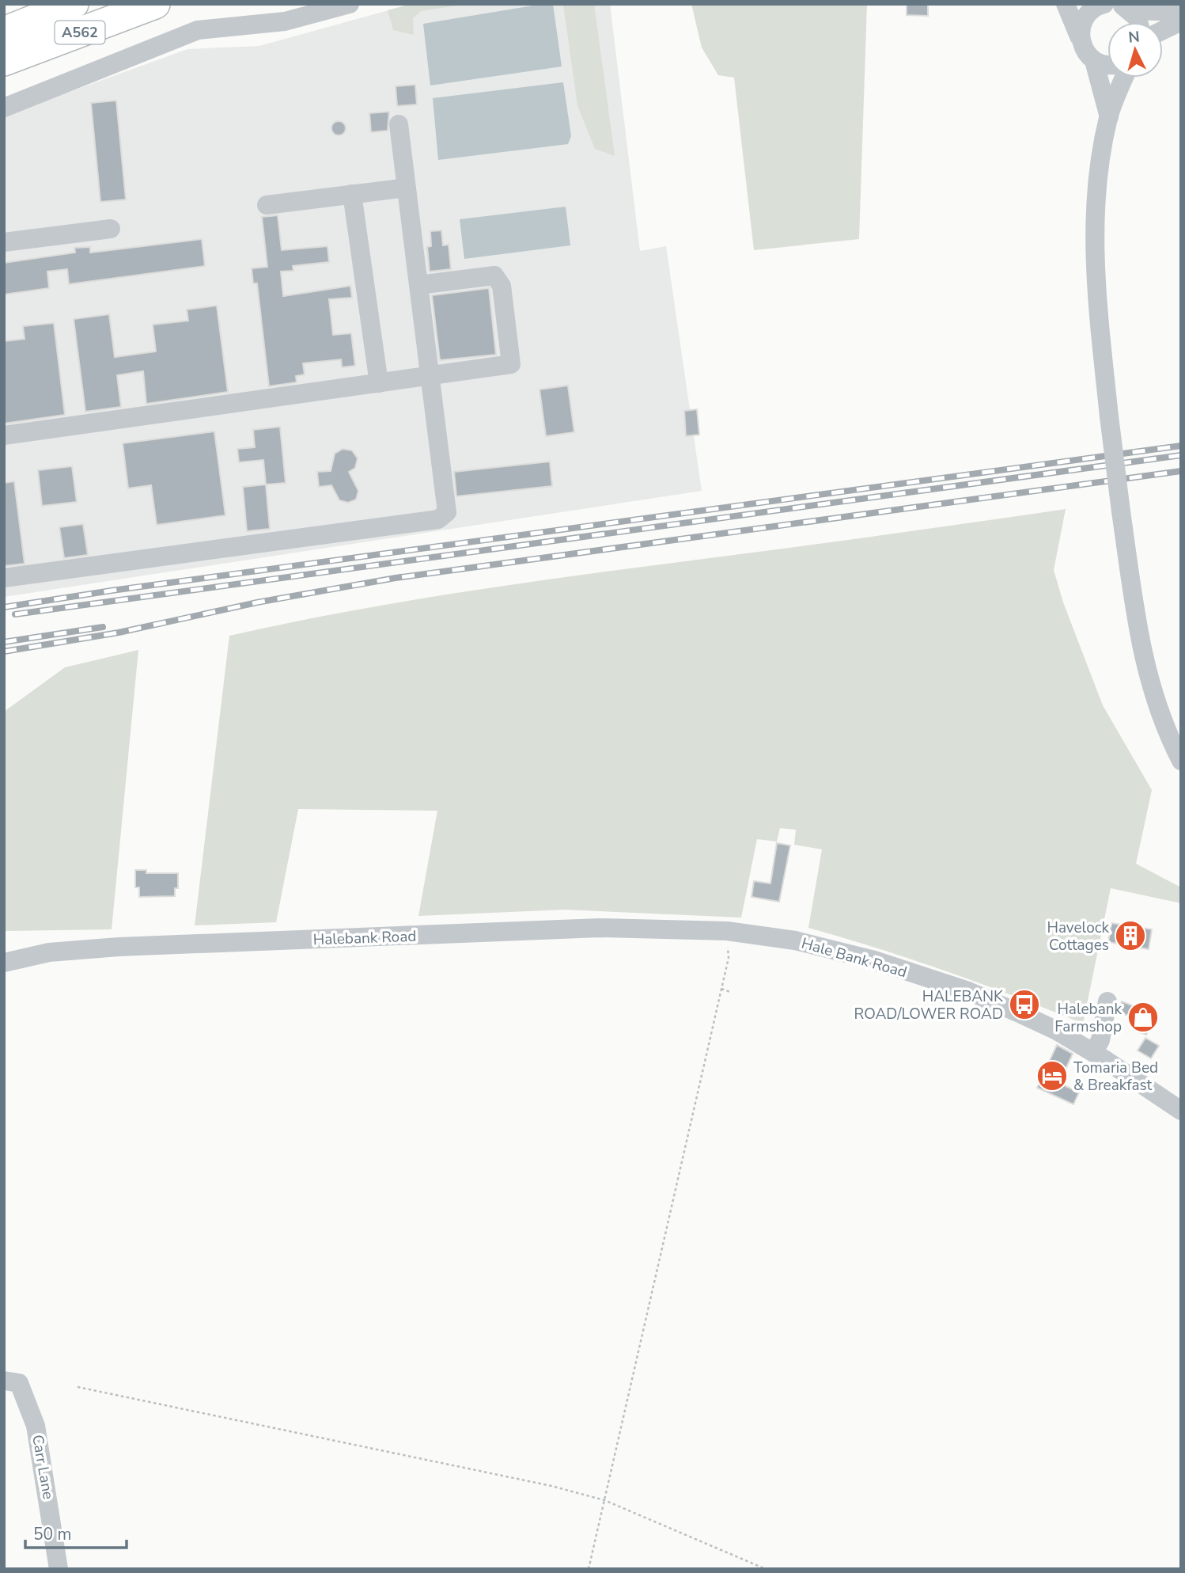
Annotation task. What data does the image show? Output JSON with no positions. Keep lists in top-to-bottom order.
{
  "streets": {
    "highway": ["A562"],
    "street": ["Halebank Road", "Hale Bank Road", "Carr Lane"]
  },
  "crossings": [
    ["Halebank Road", "Hale Bank Road"]
  ],
  "places": {
    "building": ["Havelock Cottages"],
    "bus stop": ["HALEBANK ROAD/LOWER ROAD"],
    "shop": ["Halebank Farmshop"],
    "hotel": ["Tomaria Bed & Breakfast"]
  },
  "scale_bar": "50 m",
  "north": "top"
}
